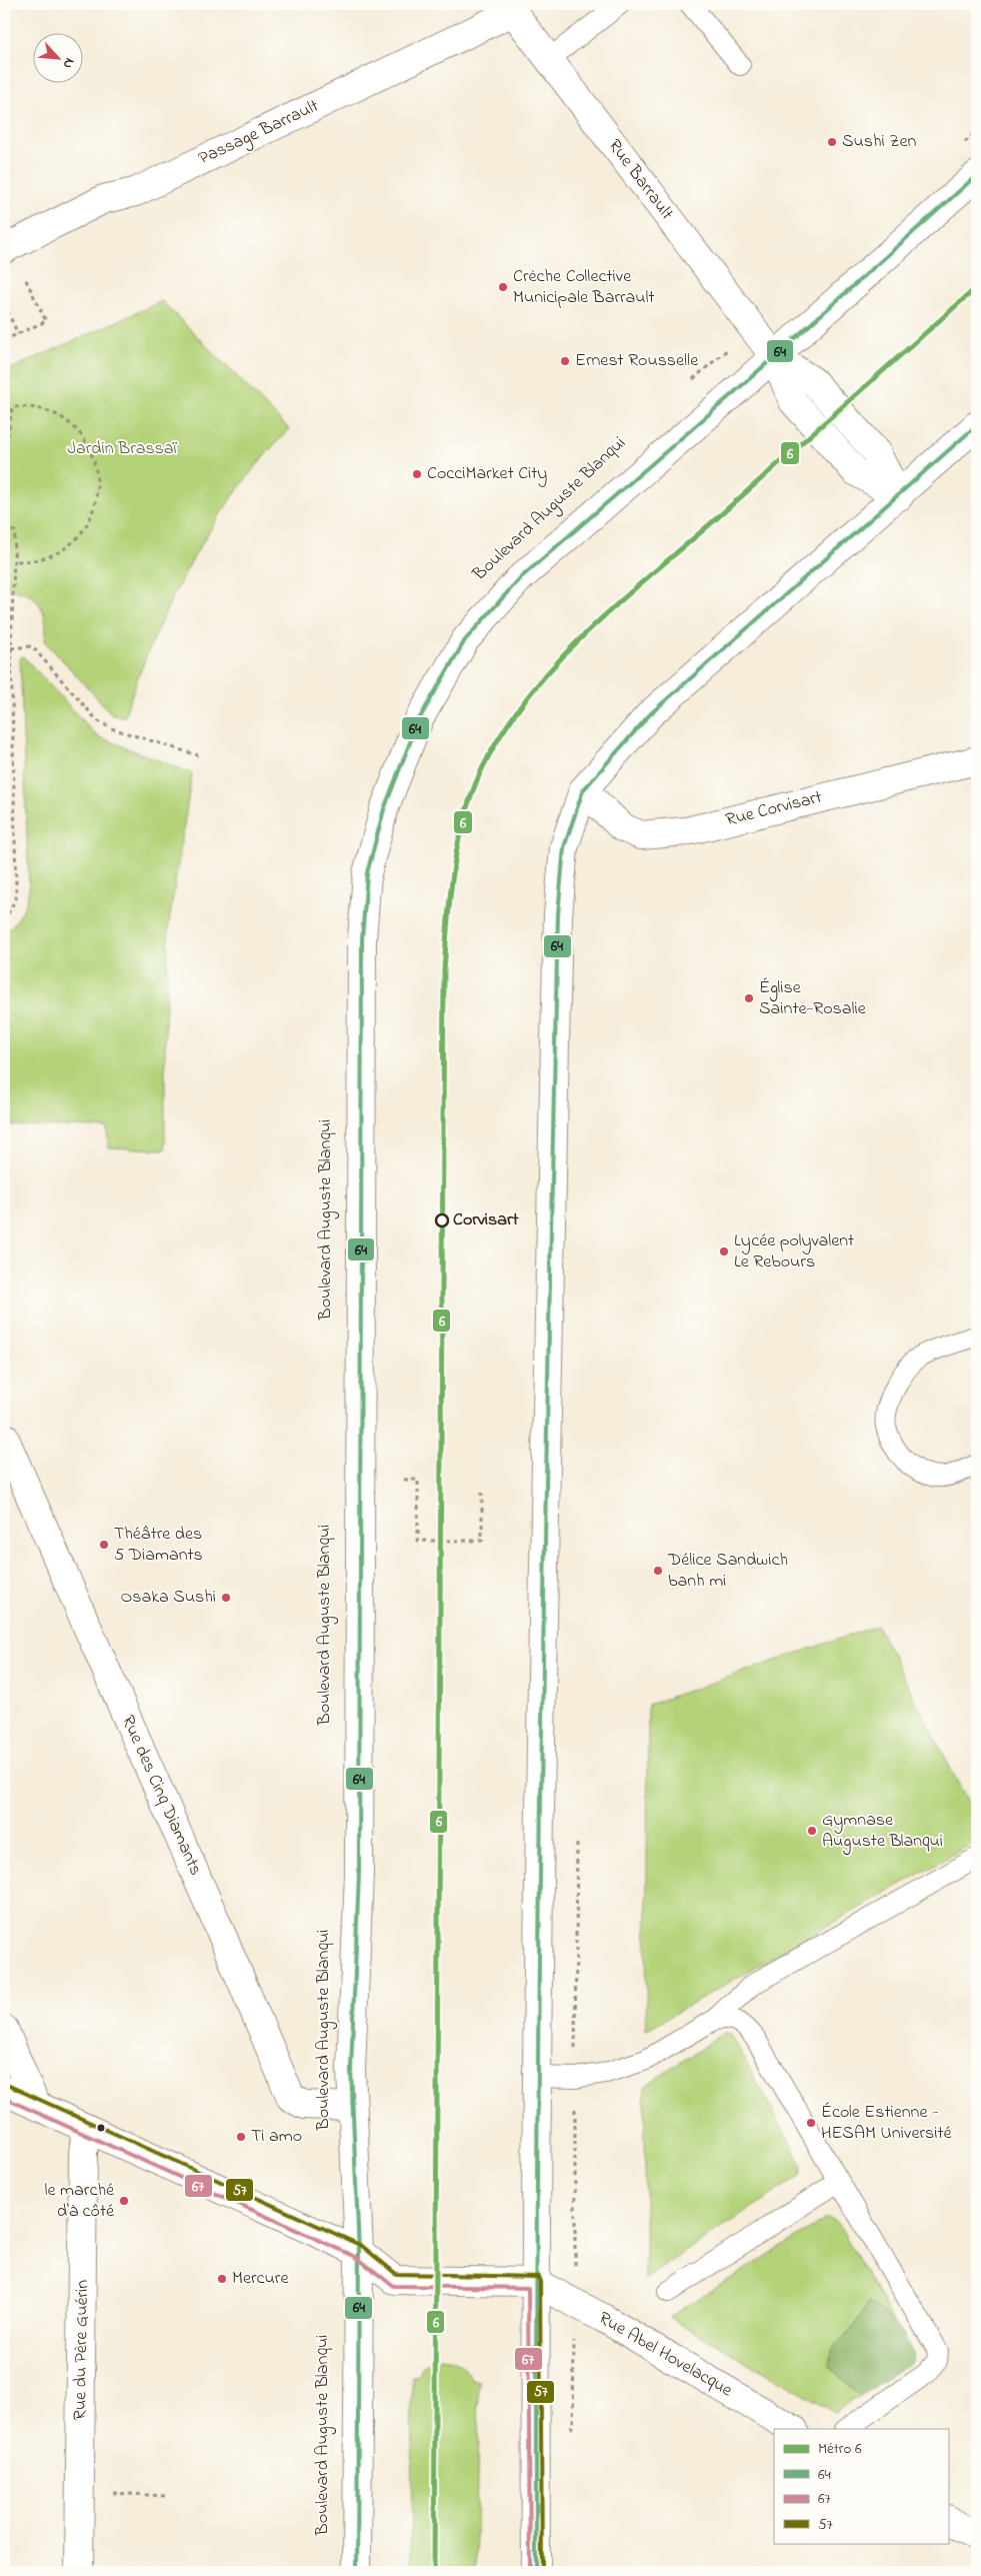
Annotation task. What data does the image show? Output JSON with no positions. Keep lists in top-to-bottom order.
{
  "streets": {
    "main road": [
      "Passage Barrault",
      "Rue Barrault",
      "Boulevard Auguste Blanqui",
      "Rue Corvisart",
      "Rue des Cinq Diamants",
      "Rue du Père Guérin",
      "Rue Abel Hovelacque"
    ]
  },
  "crossings": [
    ["Passage Barrault", "Rue Barrault"],
    ["Rue Barrault", "Boulevard Auguste Blanqui"],
    ["Boulevard Auguste Blanqui", "Rue des Cinq Diamants"]
  ],
  "parks": ["Jardin Brassaï"],
  "places": [
    "Sushi Zen",
    "Crèche Collective Municipale Barrault",
    "Ernest Rousselle",
    "CocciMarket City",
    "Église Sainte-Rosalie",
    "Corvisart",
    "Lycée polyvalent Le Rebours",
    "Théâtre des 5 Diamants",
    "Délice Sandwich banh mi",
    "Osaka Sushi",
    "Gymnase Auguste Blanqui",
    "École Estienne - HESAM Université",
    "Ti amo",
    "le marché d'à côté",
    "Mercure"
  ],
  "lines": [
    "transit line 64",
    "metro line 6",
    "transit line 57",
    "transit line 67"
  ],
  "legend": [
    "Métro 6",
    "64",
    "67",
    "57"
  ],
  "north": "bottom right"
}
